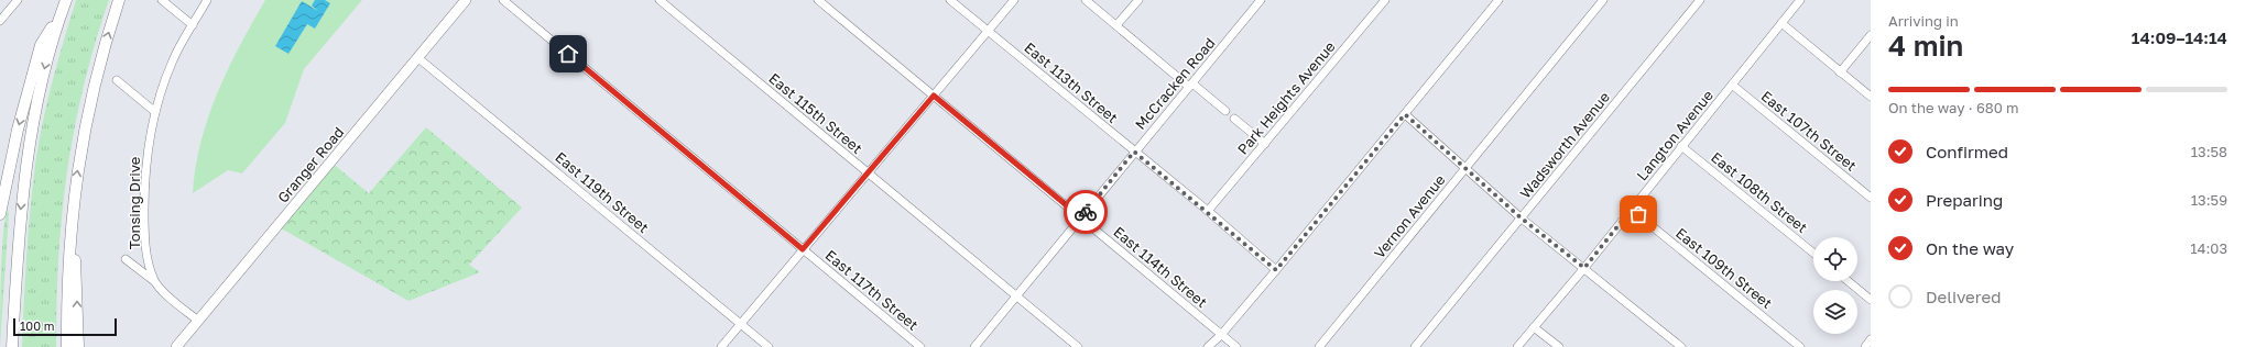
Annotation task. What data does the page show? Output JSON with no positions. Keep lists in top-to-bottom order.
{
  "streets": {
    "main road": ["Granger Road"],
    "street": [
      "East 113th Street",
      "McCracken Road",
      "Park Heights Avenue",
      "East 115th Street",
      "East 107th Street",
      "Langton Avenue",
      "Wadsworth Avenue",
      "East 119th Street",
      "East 108th Street",
      "Tonsing Drive",
      "Vernon Avenue",
      "East 114th Street",
      "East 109th Street",
      "East 117th Street"
    ]
  },
  "crossings": [
    ["East 113th Street", "McCracken Road"],
    ["East 113th Street", "Park Heights Avenue"],
    ["McCracken Road", "East 115th Street"],
    ["McCracken Road", "East 114th Street"],
    ["East 107th Street", "Langton Avenue"],
    ["Langton Avenue", "East 108th Street"],
    ["Langton Avenue", "East 109th Street"],
    ["Granger Road", "East 119th Street"],
    ["Granger Road", "Tonsing Drive"]
  ],
  "scale_bar": "100 m",
  "page": {
    "heading": ["4 min", "Arriving in", "14:09–14:14"],
    "bar": "On the way · 680 m",
    "list": [
      ["Confirmed", "13:58"],
      ["Preparing", "13:59"],
      ["On the way", "14:03"],
      "Delivered"
    ],
    "scale": "100 m"
  }
}
